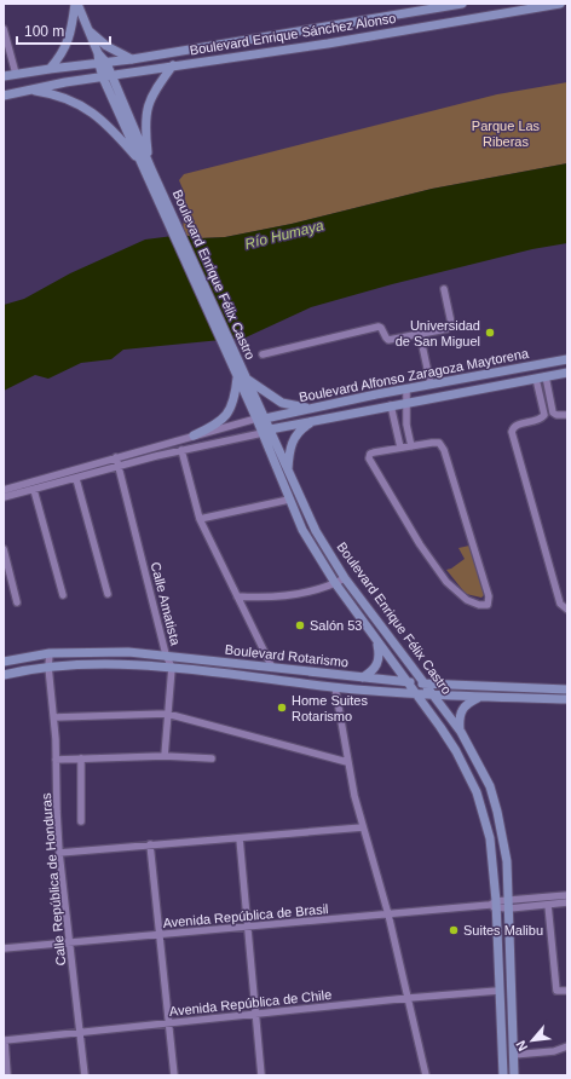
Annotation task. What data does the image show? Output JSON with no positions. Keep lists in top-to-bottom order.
{
  "streets": {
    "main road": [
      "Boulevard Enrique Sánchez Alonso",
      "Boulevard Enrique Félix Castro",
      "Boulevard Alfonso Zaragoza Maytorena",
      "Boulevard Rotarismo"
    ],
    "street": [
      "Calle Amatista",
      "Calle República de Honduras",
      "Avenida República de Brasil",
      "Avenida República de Chile"
    ]
  },
  "crossings": [
    ["Boulevard Enrique Sánchez Alonso", "Boulevard Enrique Félix Castro"],
    ["Boulevard Enrique Félix Castro", "Boulevard Alfonso Zaragoza Maytorena"],
    ["Boulevard Enrique Félix Castro", "Boulevard Rotarismo"],
    ["Boulevard Enrique Félix Castro", "Avenida República de Brasil"],
    ["Boulevard Enrique Félix Castro", "Avenida República de Chile"],
    ["Boulevard Alfonso Zaragoza Maytorena", "Calle Amatista"],
    ["Calle Amatista", "Boulevard Rotarismo"],
    ["Boulevard Rotarismo", "Calle República de Honduras"],
    ["Calle República de Honduras", "Avenida República de Brasil"],
    ["Calle República de Honduras", "Avenida República de Chile"]
  ],
  "water": ["Río Humaya"],
  "parks": ["Parque Las Riberas"],
  "places": [
    "Universidad de San Miguel",
    "Salón 53",
    "Home Suites Rotarismo",
    "Suites Malibu"
  ],
  "scale_bar": "100 m",
  "north": "bottom left"
}
